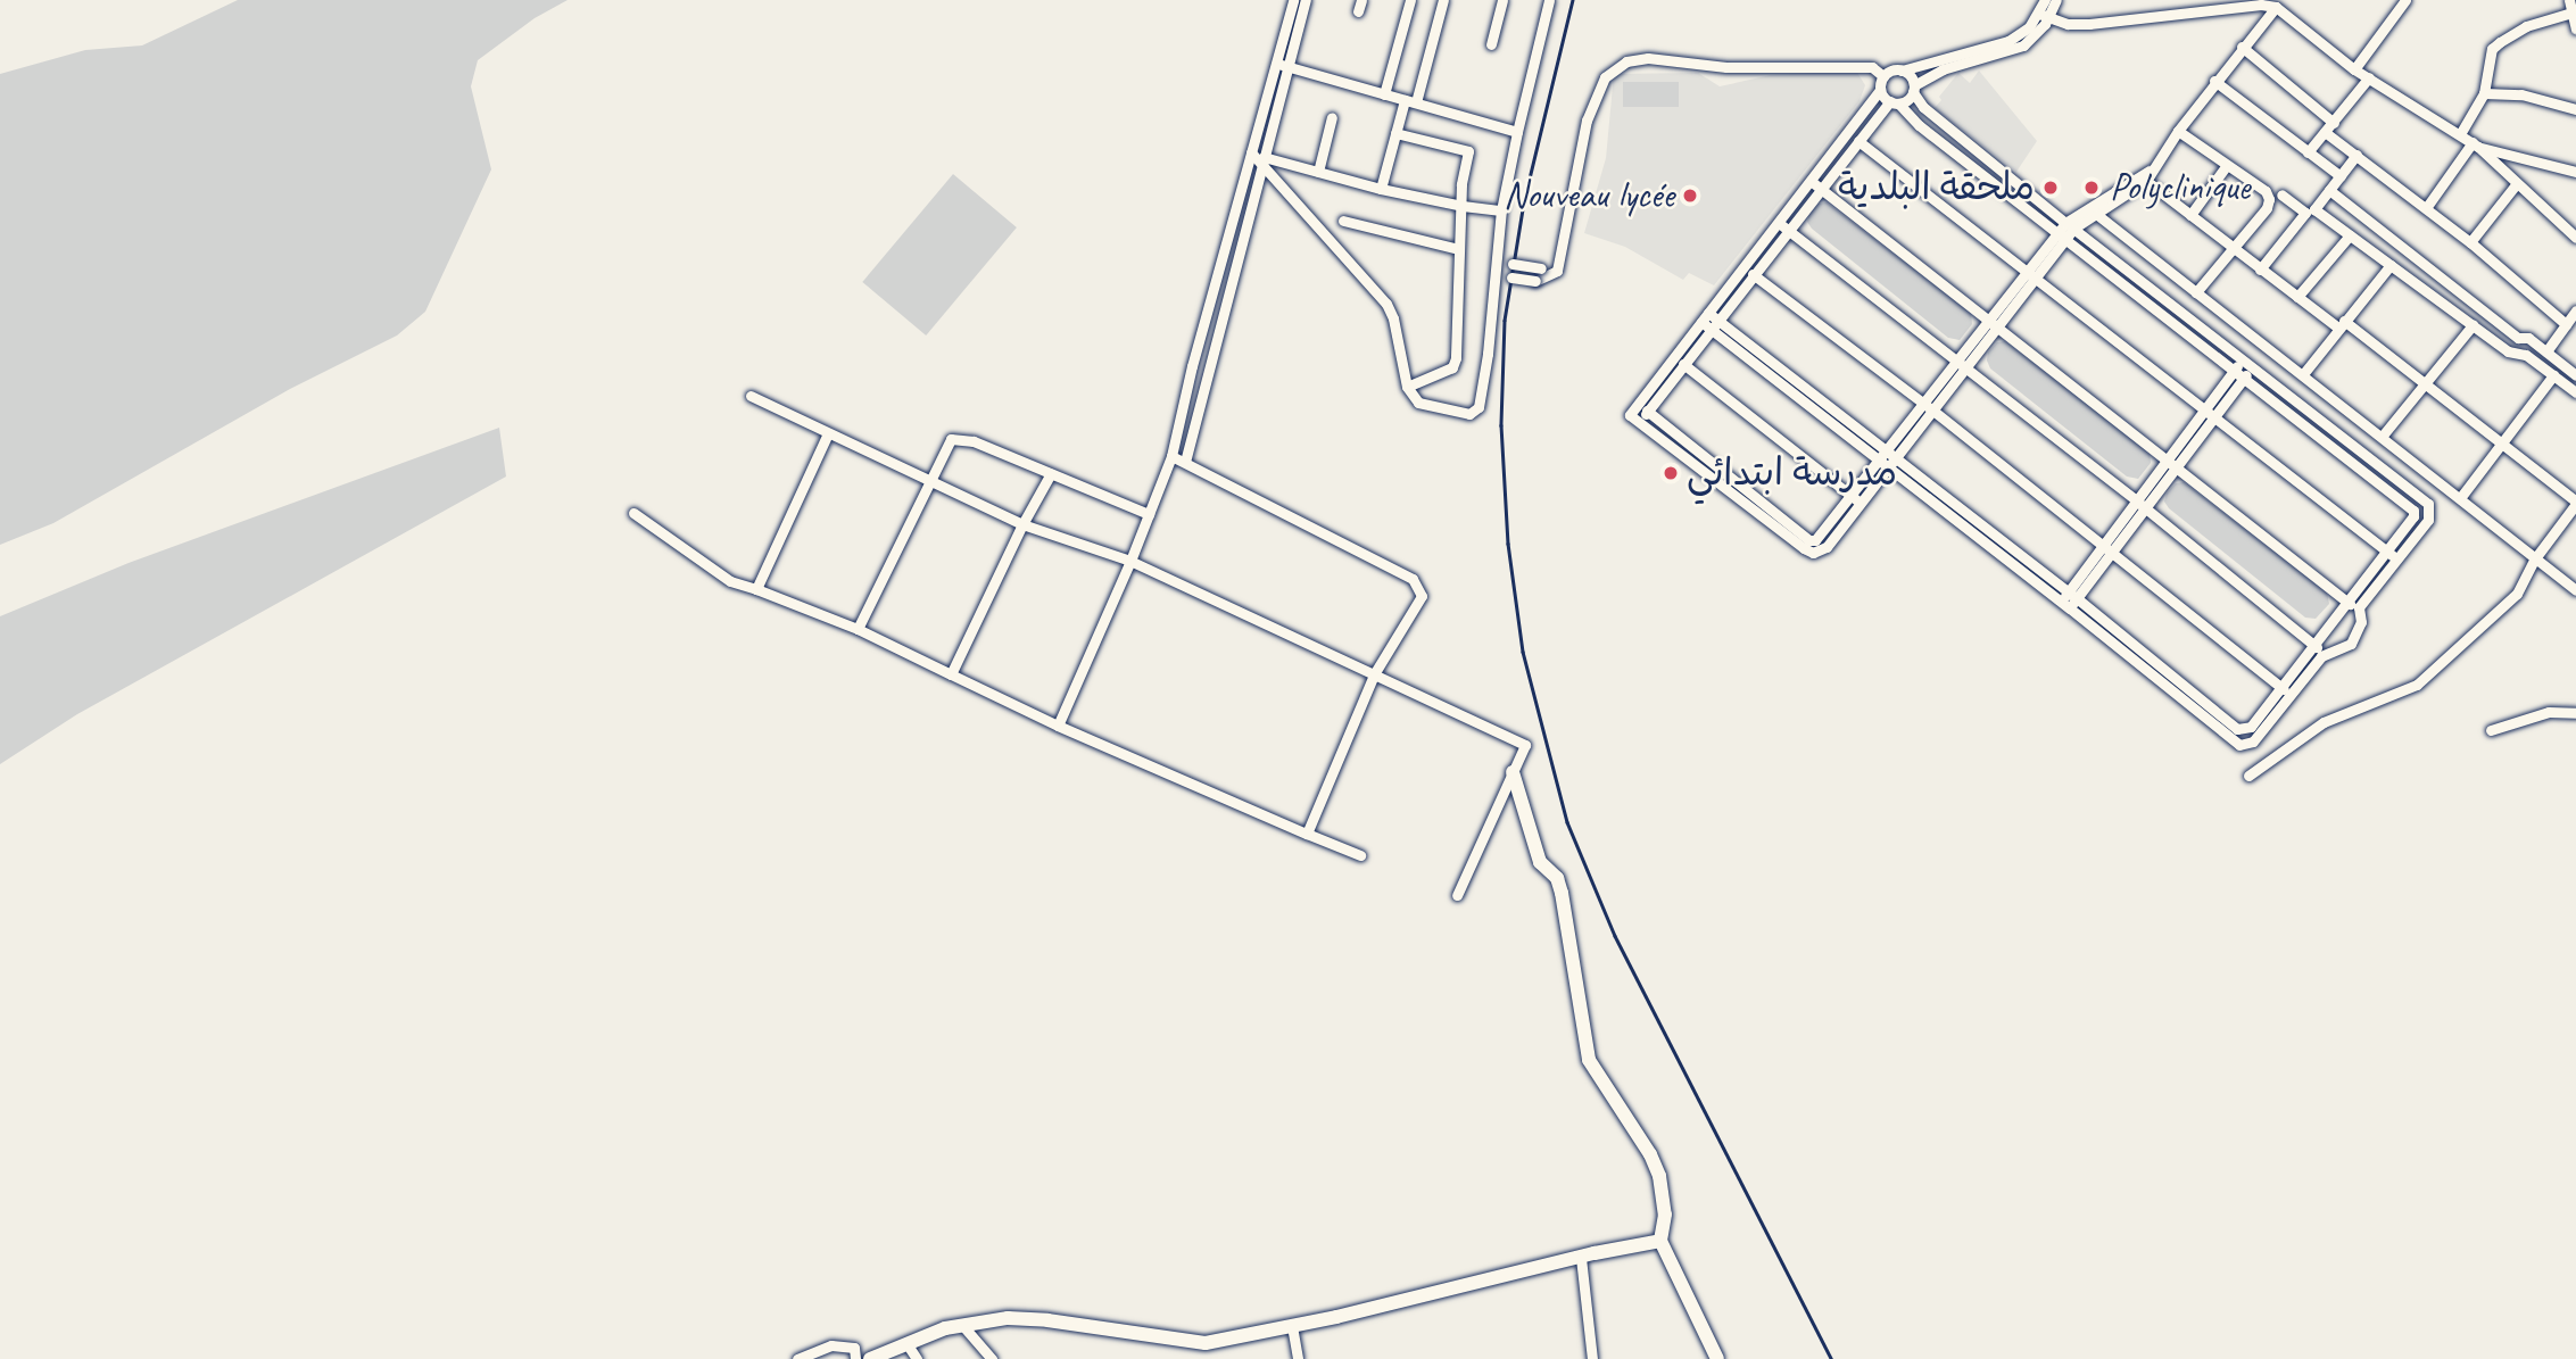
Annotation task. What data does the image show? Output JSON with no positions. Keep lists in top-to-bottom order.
{
  "places": [
    "ملحقة البلدية",
    "Polyclinique",
    "Nouveau lycée",
    "مدرسة ابتدائي"
  ]
}
